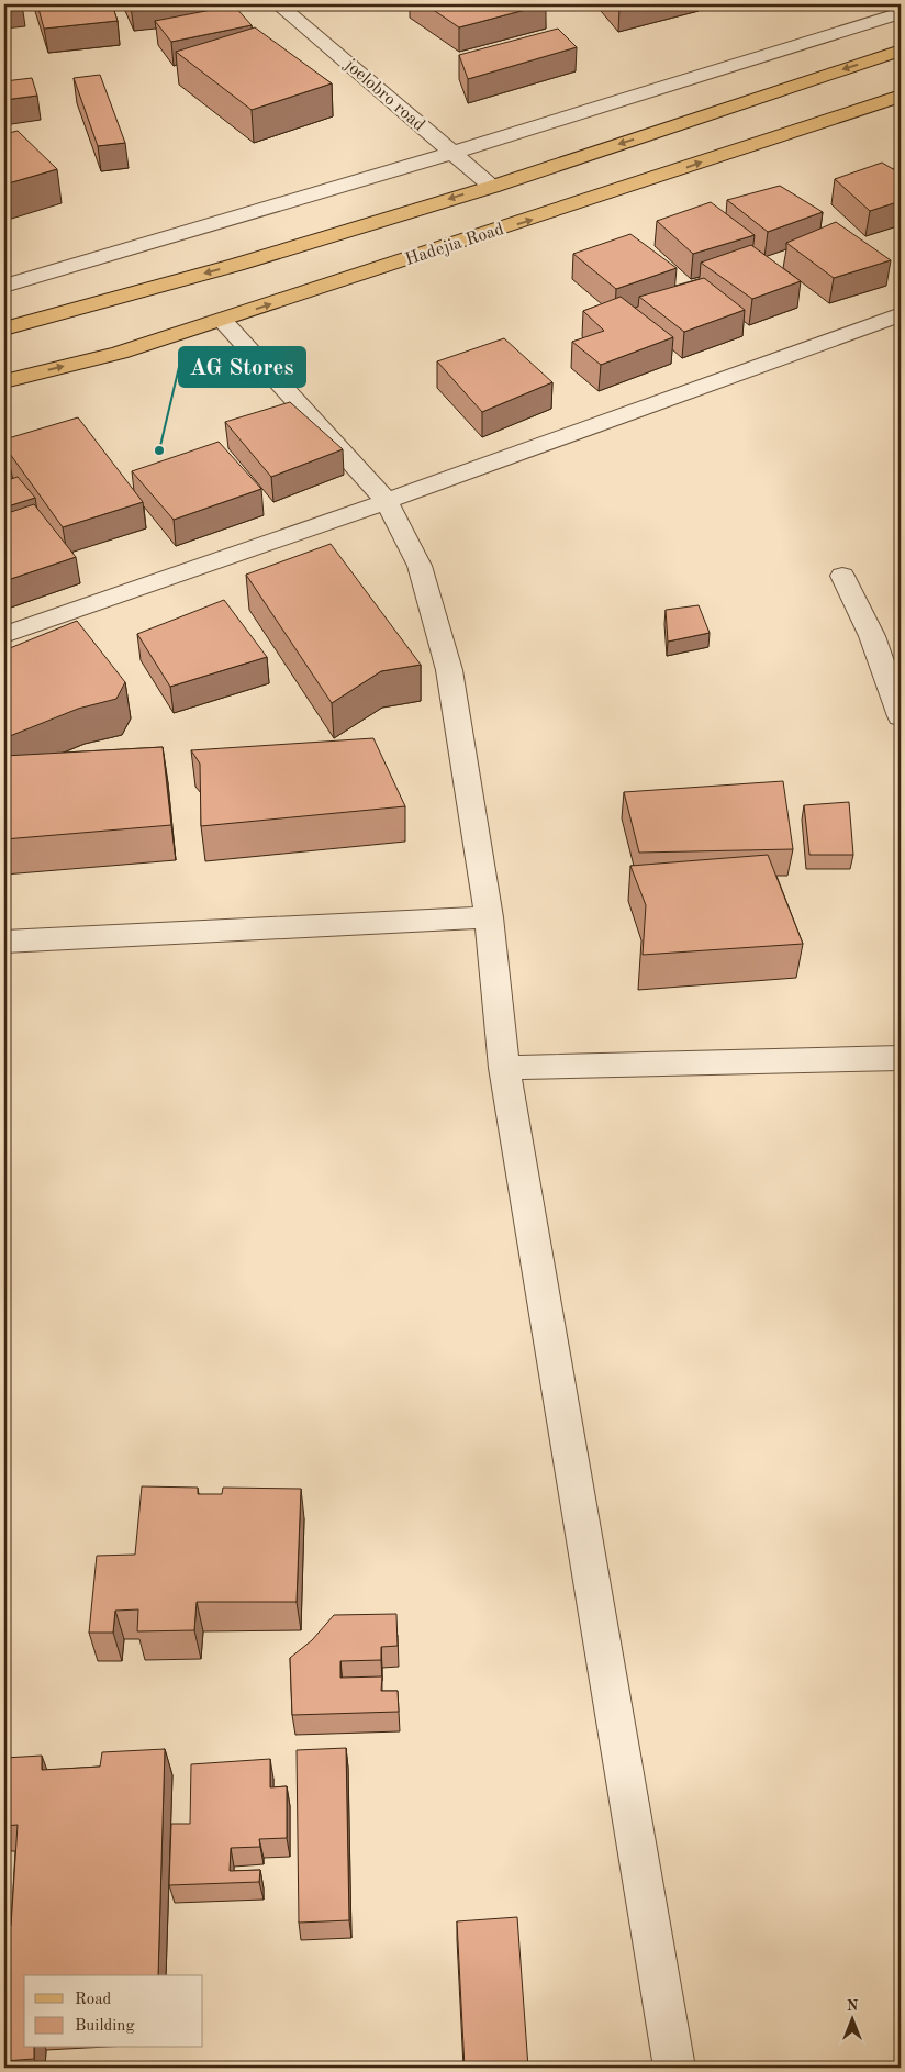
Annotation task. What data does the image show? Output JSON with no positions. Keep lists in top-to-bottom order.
{
  "streets": {
    "main road": ["Hadejia Road"],
    "street": ["joelobro road"]
  },
  "places": ["AG Stores"],
  "legend": ["Road", "Building"],
  "north": "top"
}
